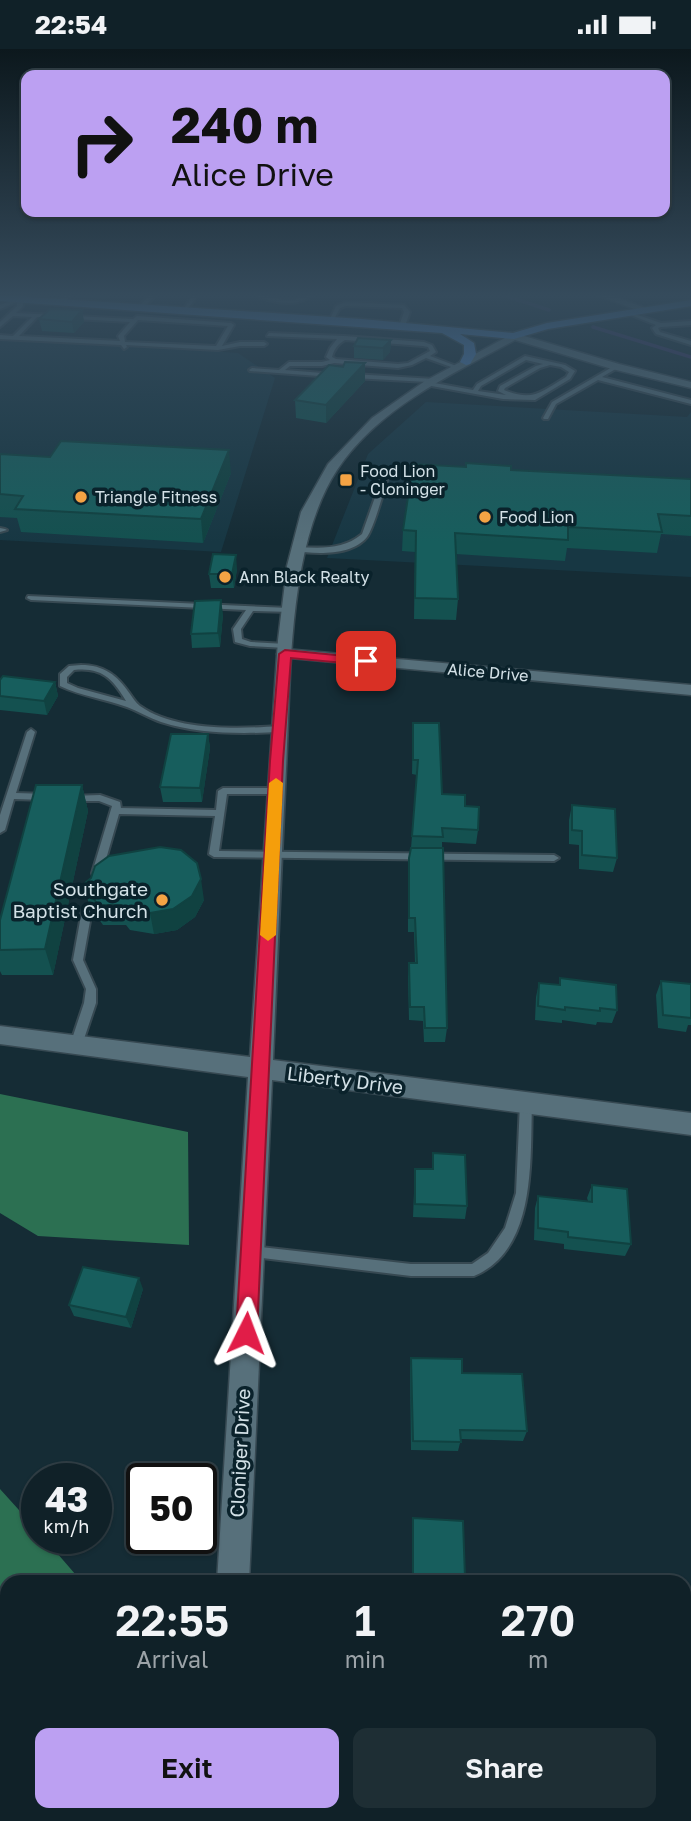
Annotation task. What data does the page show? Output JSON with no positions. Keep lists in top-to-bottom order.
{
  "streets": {
    "main road": ["Alice Drive", "Liberty Drive", "Cloniger Drive"]
  },
  "crossings": [
    ["Alice Drive", "Cloniger Drive"],
    ["Liberty Drive", "Cloniger Drive"]
  ],
  "places": {
    "transit": ["Food Lion - Cloninger"],
    "other": [
      "Triangle Fitness",
      "Food Lion",
      "Ann Black Realty",
      "Southgate Baptist Church"
    ]
  },
  "page": {
    "status": "22:54",
    "turn": ["240 m", "Alice Drive"],
    "speed": "43 km/h",
    "limit": "50",
    "eta": [
      "22:55",
      "Arrival",
      "1",
      "min",
      "270",
      "m"
    ],
    "buttons": ["Exit", "Share"]
  }
}
